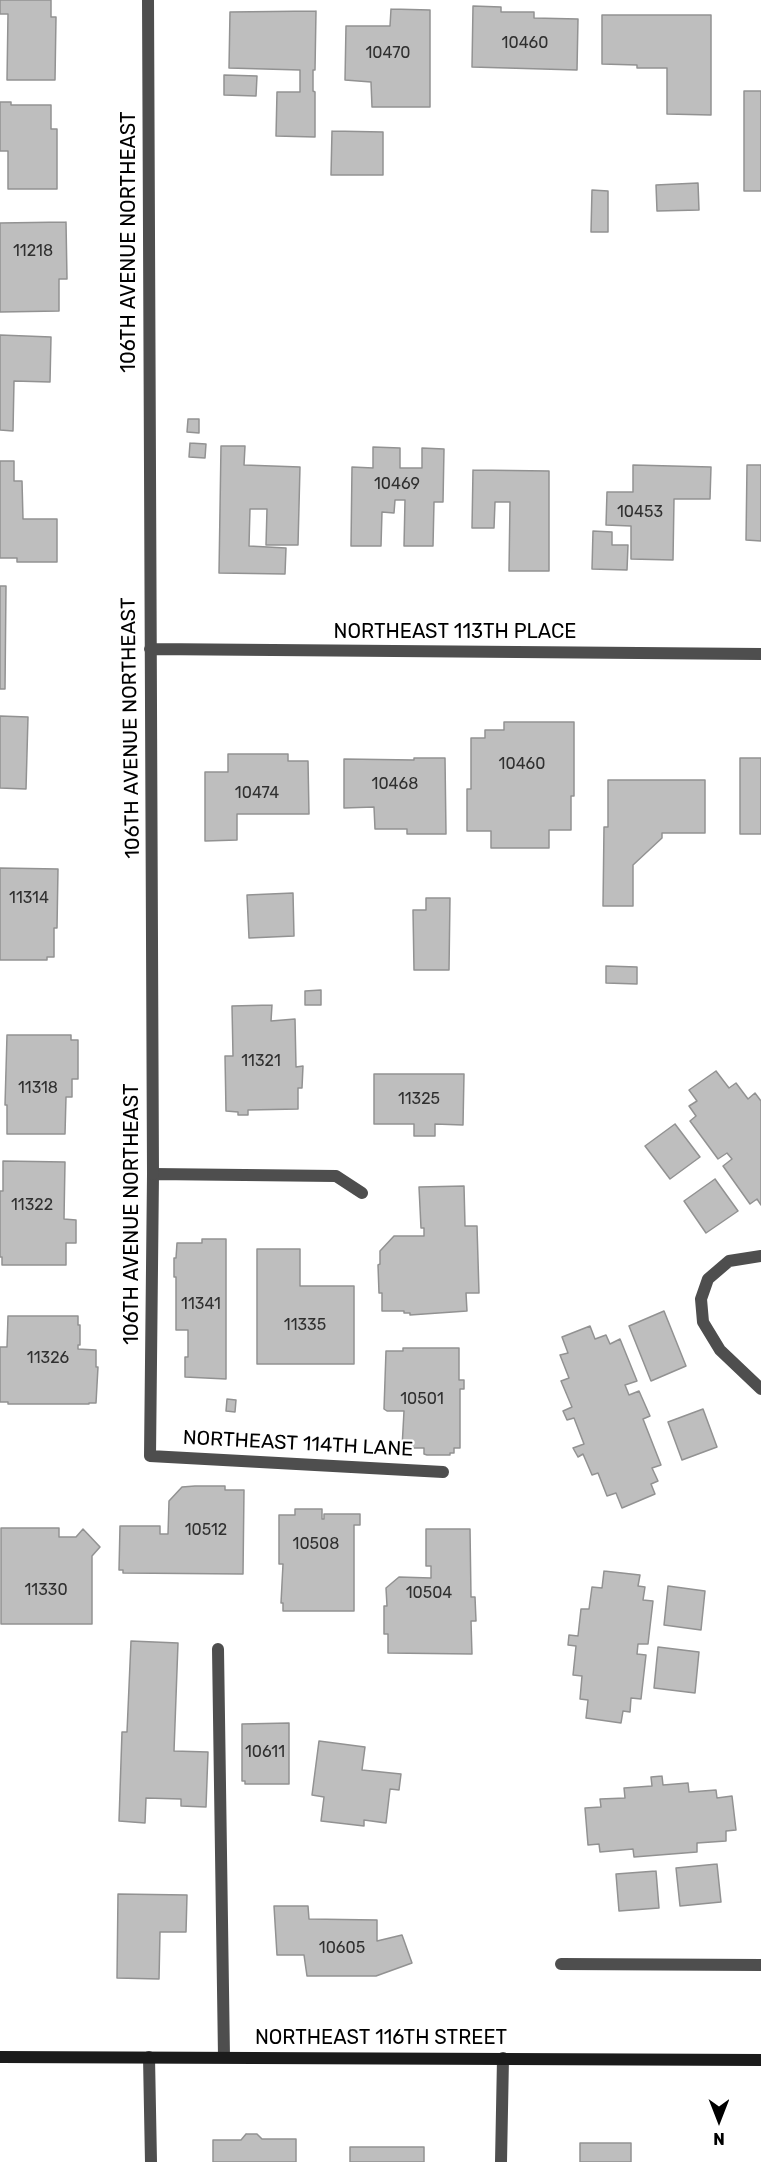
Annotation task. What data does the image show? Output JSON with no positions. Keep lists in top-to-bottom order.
{
  "streets": {
    "street": [
      "106TH AVENUE NORTHEAST",
      "NORTHEAST 113TH PLACE",
      "NORTHEAST 114TH LANE",
      "NORTHEAST 116TH STREET"
    ]
  },
  "crossings": [
    ["106TH AVENUE NORTHEAST", "NORTHEAST 113TH PLACE"],
    ["106TH AVENUE NORTHEAST", "NORTHEAST 114TH LANE"]
  ],
  "house_numbers": [
    "10460",
    "10470",
    "11218",
    "10469",
    "10453",
    "10460",
    "10468",
    "10474",
    "11314",
    "11321",
    "11318",
    "11325",
    "11322",
    "11341",
    "11335",
    "11326",
    "10501",
    "10512",
    "10508",
    "11330",
    "10504",
    "10611",
    "10605"
  ],
  "north": "bottom"
}
